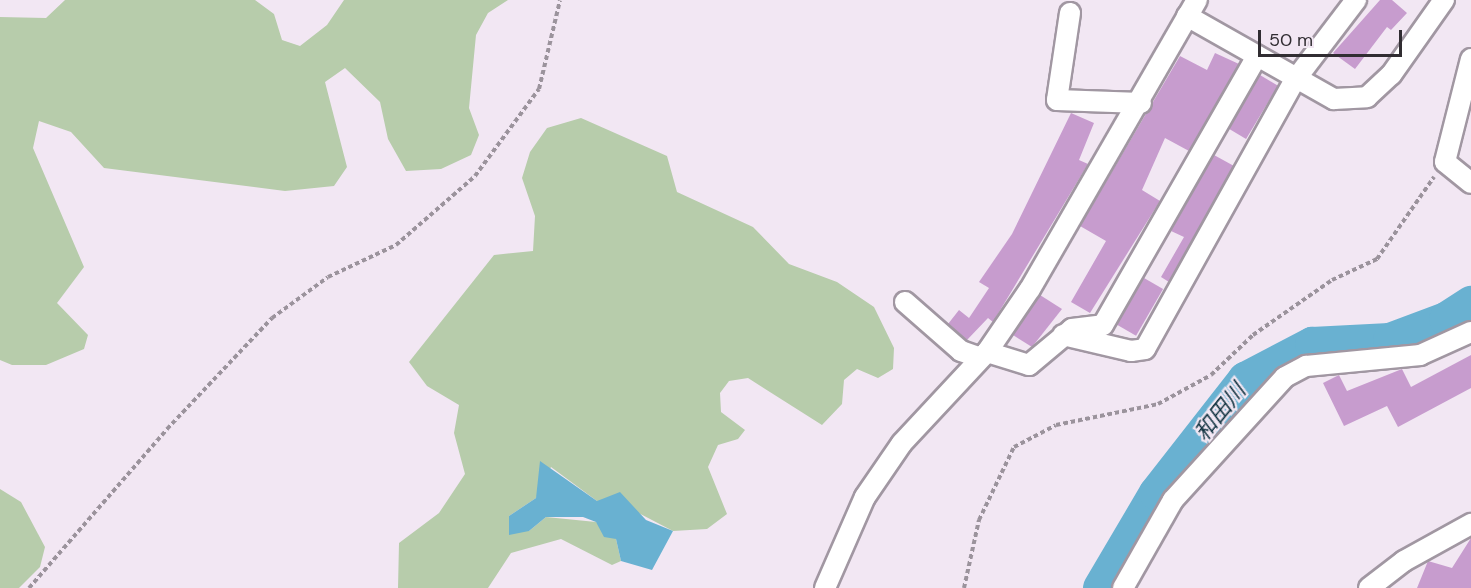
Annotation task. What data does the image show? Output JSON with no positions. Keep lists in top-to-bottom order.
{
  "water": ["和田川"],
  "scale_bar": "50 m"
}
